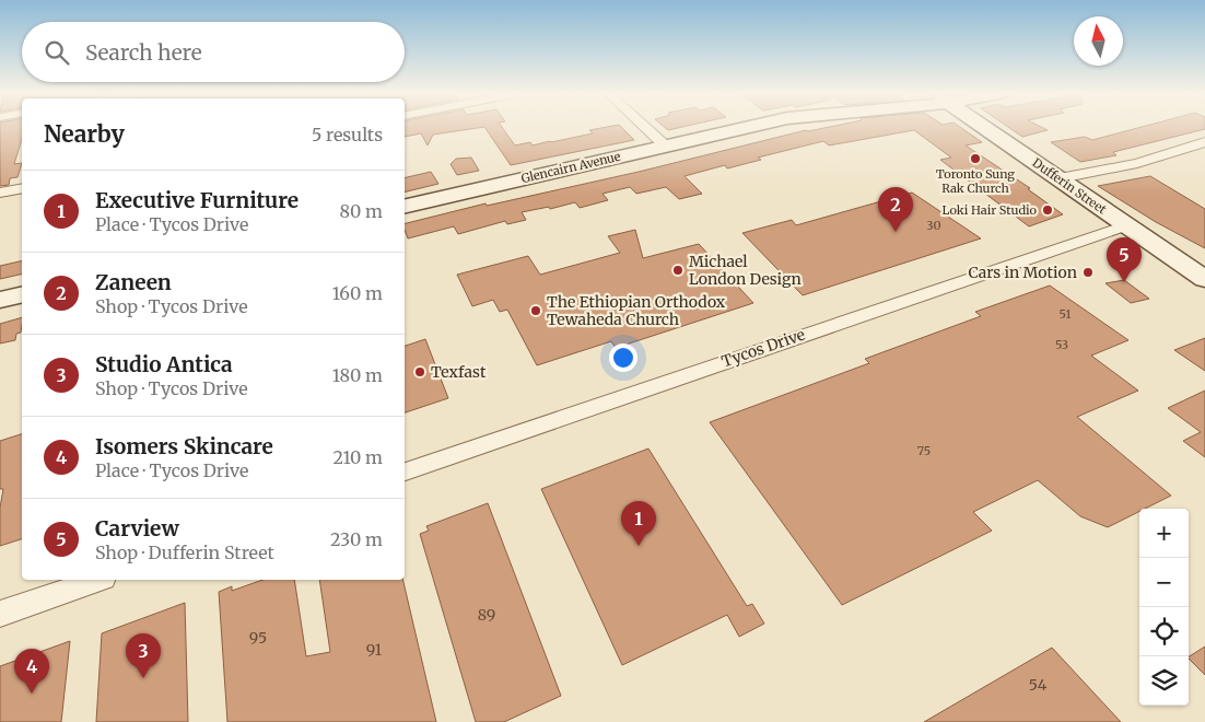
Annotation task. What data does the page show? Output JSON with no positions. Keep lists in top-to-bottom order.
{
  "streets": {
    "street": ["Glencairn Avenue", "Dufferin Street", "Tycos Drive"]
  },
  "crossings": [
    ["Dufferin Street", "Tycos Drive"]
  ],
  "places": [
    "Toronto Sung Rak Church",
    "Loki Hair Studio",
    "Michael London Design",
    "Cars in Motion",
    "The Ethiopian Orthodox Tewaheda Church",
    "Texfast"
  ],
  "house_numbers": [
    "30",
    "51",
    "53",
    "75",
    "89",
    "95",
    "91",
    "54"
  ],
  "north": "top",
  "page": {
    "search": "Search here",
    "heading": ["Nearby", "5 results"],
    "list": [
      {
        "mark": "1",
        "name": "Executive Furniture",
        "note": "Place · Tycos Drive",
        "value": "80 m"
      },
      {
        "mark": "2",
        "name": "Zaneen",
        "note": "Shop · Tycos Drive",
        "value": "160 m"
      },
      {
        "mark": "3",
        "name": "Studio Antica",
        "note": "Shop · Tycos Drive",
        "value": "180 m"
      },
      {
        "mark": "4",
        "name": "Isomers Skincare",
        "note": "Place · Tycos Drive",
        "value": "210 m"
      },
      {
        "mark": "5",
        "name": "Carview",
        "note": "Shop · Dufferin Street",
        "value": "230 m"
      }
    ],
    "pins": [
      "2",
      "5",
      "1",
      "3",
      "4"
    ],
    "map_buttons": ["+", "−"]
  }
}
